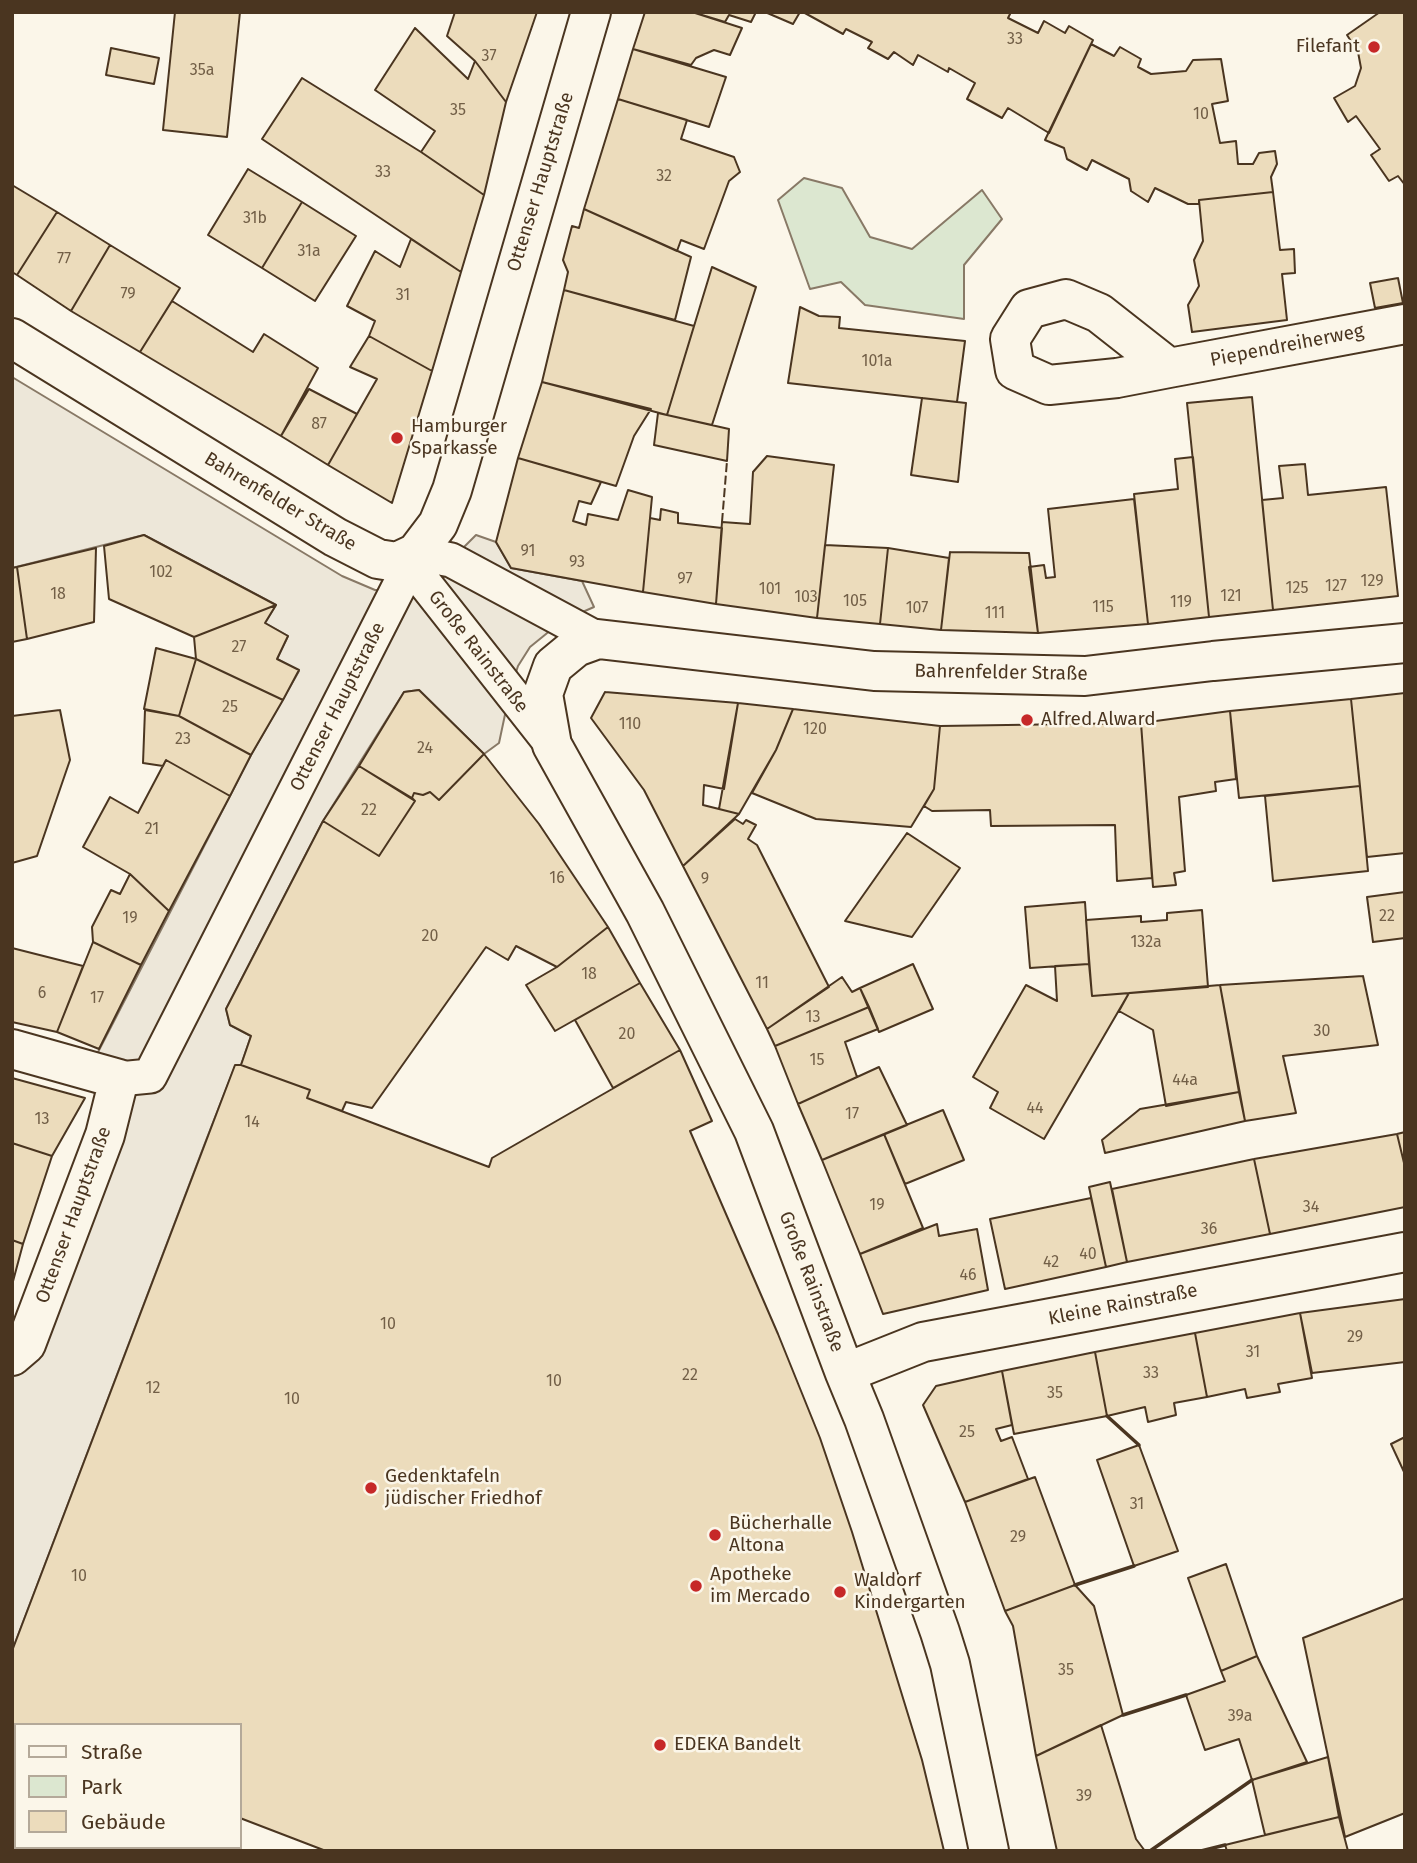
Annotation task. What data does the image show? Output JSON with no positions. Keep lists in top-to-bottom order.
{
  "streets": {
    "street": [
      "Ottenser Hauptstraße",
      "Piependreiherweg",
      "Bahrenfelder Straße",
      "Große Rainstraße",
      "Kleine Rainstraße"
    ]
  },
  "crossings": [
    ["Ottenser Hauptstraße", "Bahrenfelder Straße"],
    ["Ottenser Hauptstraße", "Große Rainstraße"],
    ["Bahrenfelder Straße", "Große Rainstraße"],
    ["Große Rainstraße", "Kleine Rainstraße"]
  ],
  "places": [
    "Filefant",
    "Hamburger Sparkasse",
    "Alfred Alward",
    "Gedenktafeln jüdischer Friedhof",
    "Bücherhalle Altona",
    "Apotheke im Mercado",
    "Waldorf Kindergarten",
    "EDEKA Bandelt"
  ],
  "house_numbers": [
    "33",
    "37",
    "35a",
    "35",
    "10",
    "33",
    "32",
    "31b",
    "31a",
    "77",
    "79",
    "31",
    "101a",
    "87",
    "91",
    "93",
    "102",
    "97",
    "129",
    "127",
    "125",
    "101",
    "18",
    "121",
    "103",
    "105",
    "119",
    "115",
    "107",
    "111",
    "27",
    "25",
    "110",
    "120",
    "23",
    "24",
    "22",
    "21",
    "16",
    "9",
    "22",
    "19",
    "20",
    "132a",
    "18",
    "11",
    "6",
    "17",
    "13",
    "30",
    "20",
    "15",
    "44a",
    "44",
    "17",
    "13",
    "14",
    "19",
    "34",
    "36",
    "40",
    "42",
    "46",
    "10",
    "29",
    "31",
    "33",
    "22",
    "10",
    "12",
    "35",
    "10",
    "25",
    "31",
    "29",
    "10",
    "35",
    "39a",
    "39"
  ],
  "legend": ["Straße", "Park", "Gebäude"]
}
